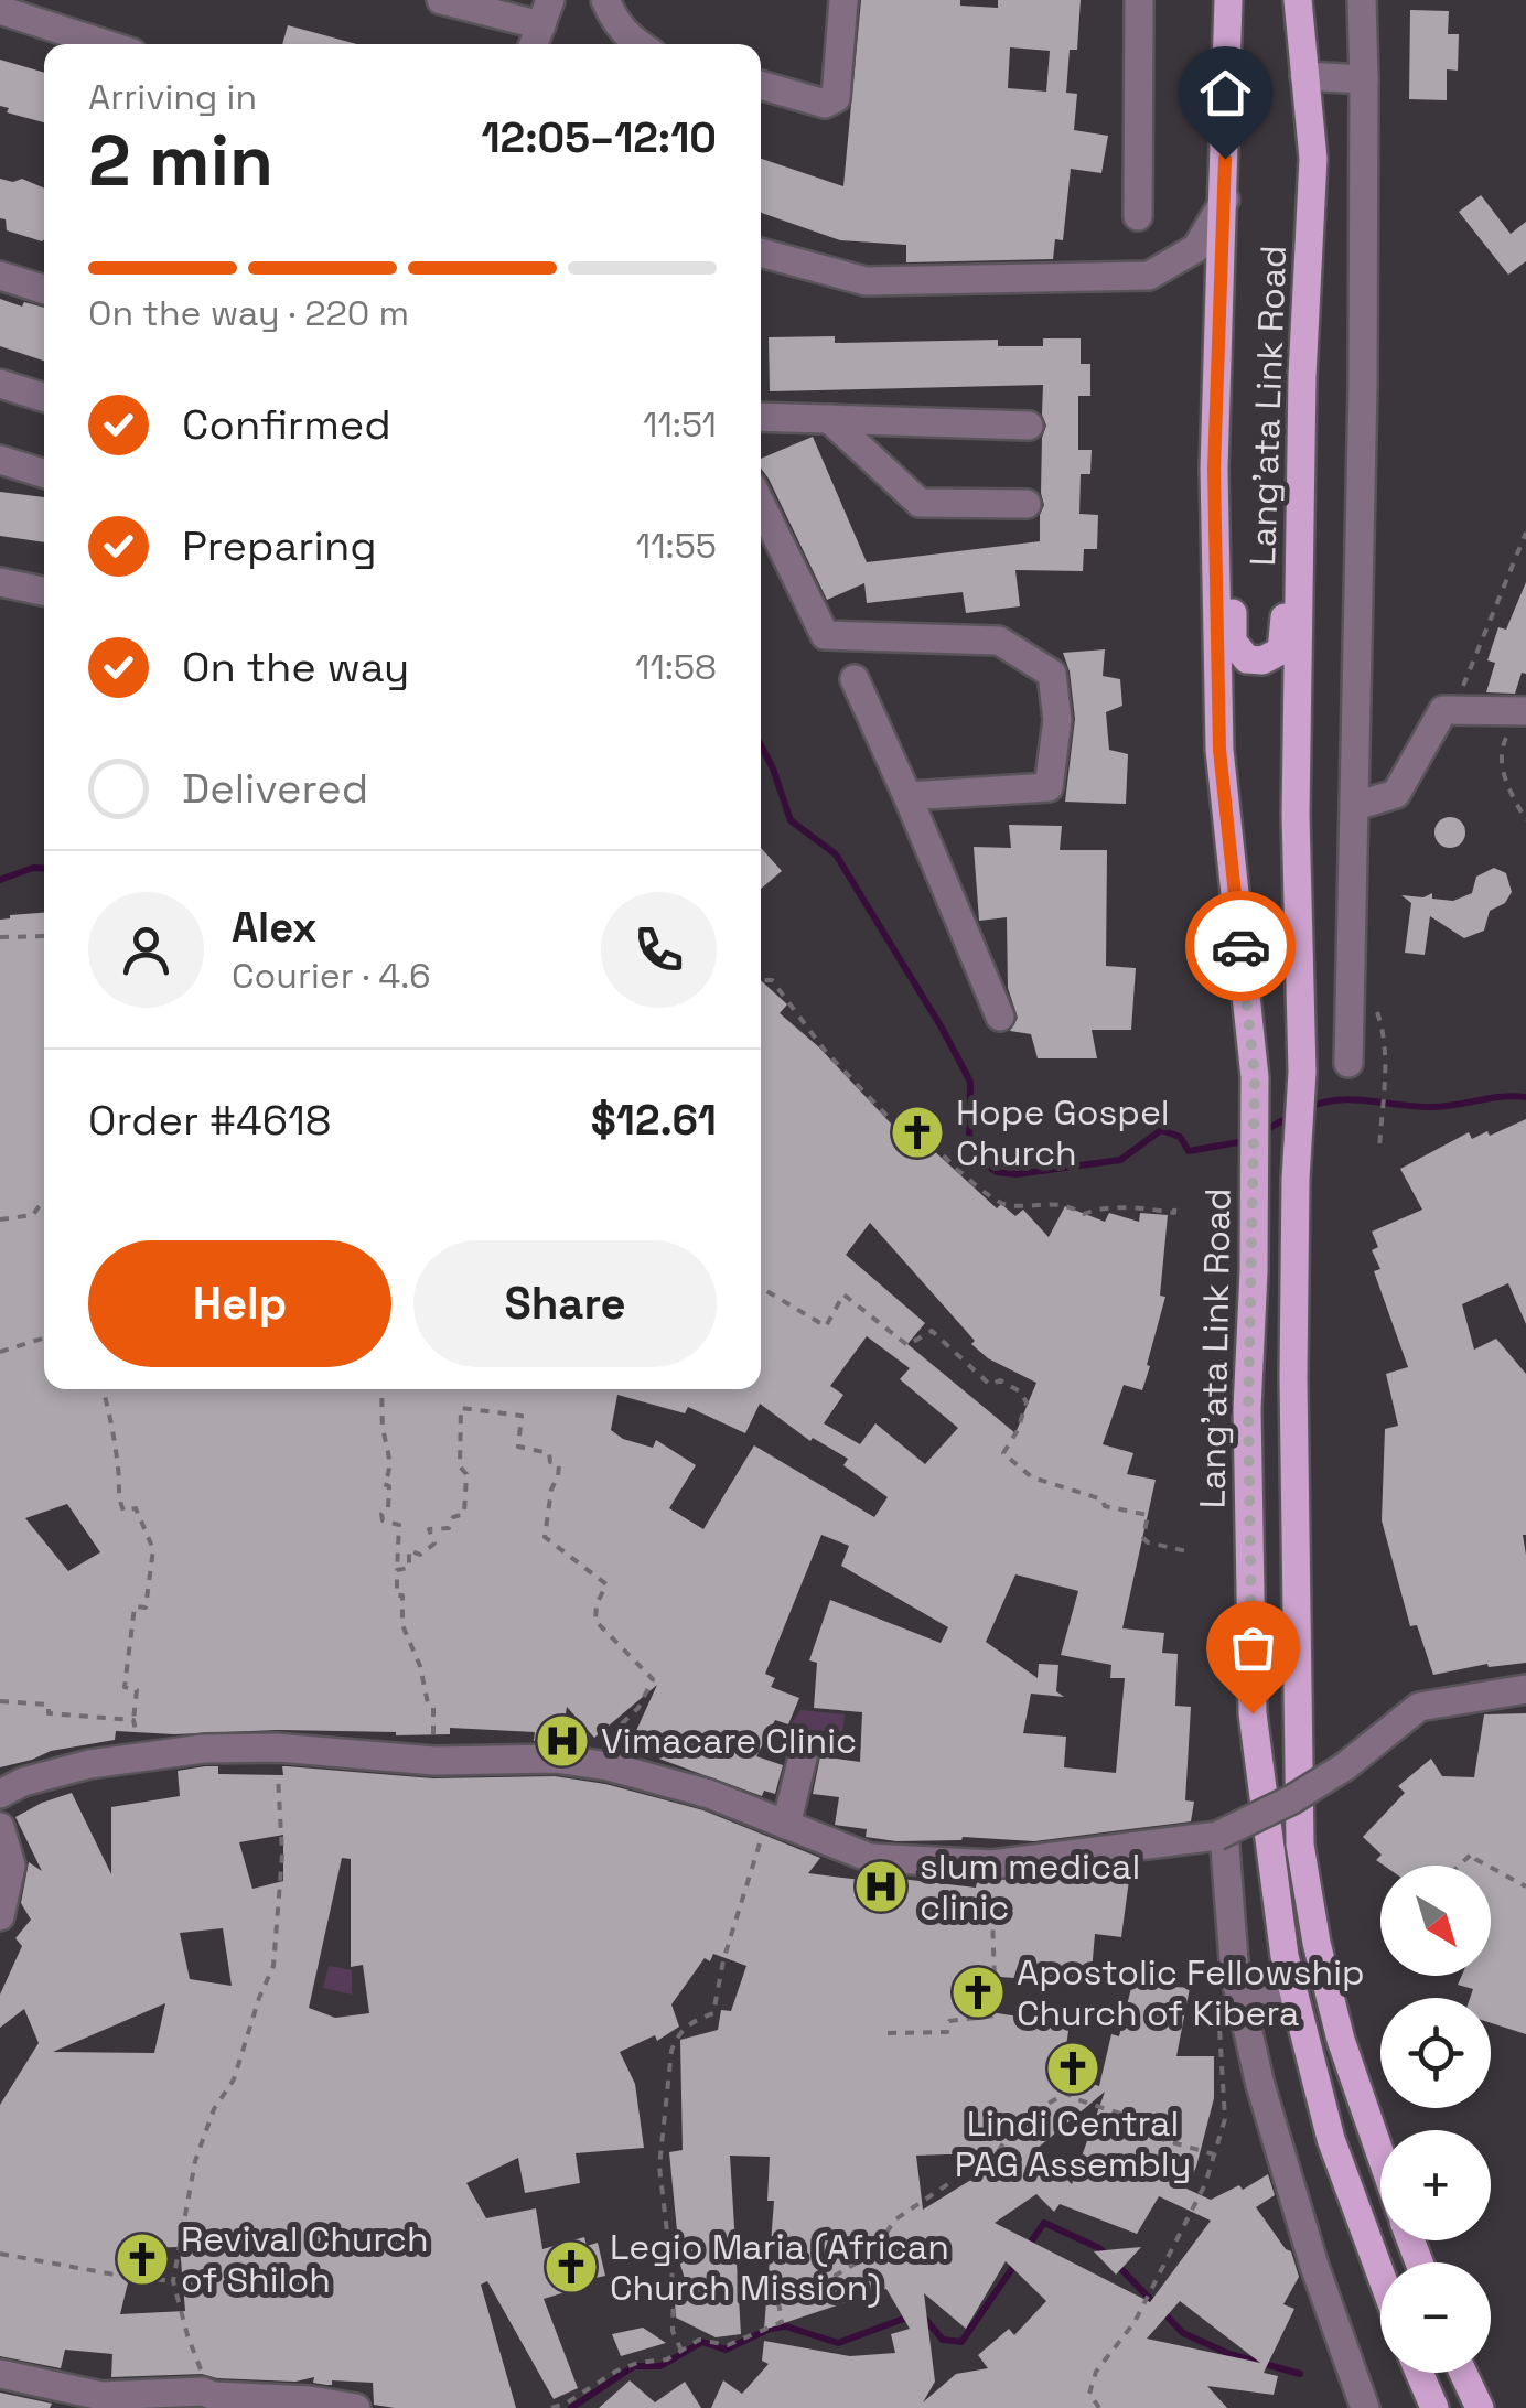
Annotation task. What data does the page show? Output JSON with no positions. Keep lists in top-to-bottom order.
{
  "streets": {
    "main road": ["Lang'ata Link Road"]
  },
  "places": {
    "church": [
      "Hope Gospel Church",
      "Apostolic Fellowship Church of Kibera",
      "Lindi Central PAG Assembly",
      "Revival Church of Shiloh",
      "Legio Maria (African Church Mission)"
    ],
    "hospital": ["Vimacare Clinic", "slum medical clinic"]
  },
  "north": "bottom right",
  "page": {
    "heading": ["2 min", "Arriving in", "12:05–12:10"],
    "panel": [
      "Alex",
      "Courier · 4.6",
      "Order #4618",
      "$12.61"
    ],
    "bar": "On the way · 220 m",
    "list": [
      ["Confirmed", "11:51"],
      ["Preparing", "11:55"],
      ["On the way", "11:58"],
      "Delivered"
    ],
    "buttons": ["Help", "Share"],
    "map_buttons": ["+", "−"]
  }
}
